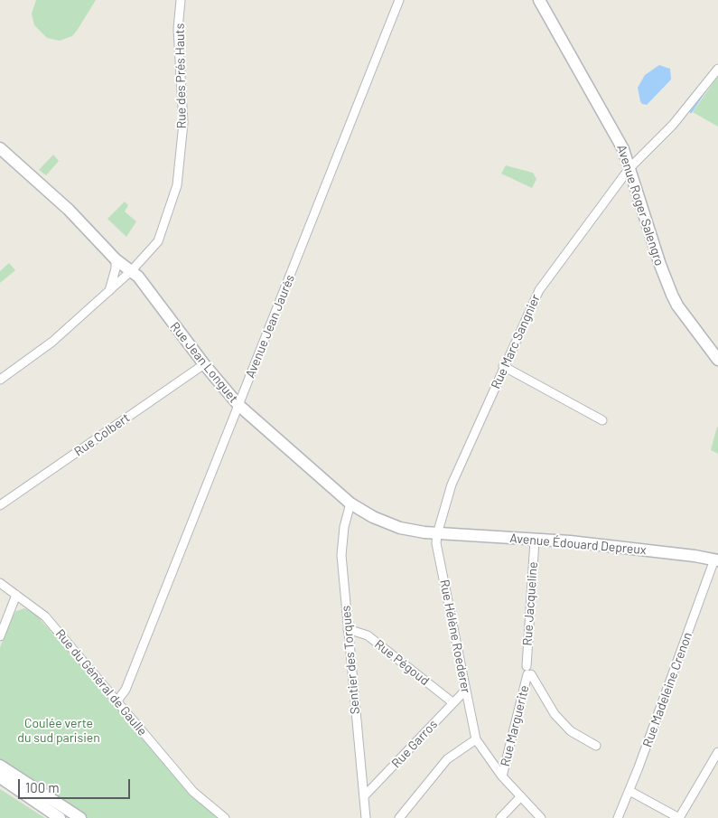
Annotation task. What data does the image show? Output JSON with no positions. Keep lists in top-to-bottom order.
{
  "streets": {
    "street": [
      "Rue des Prés Hauts",
      "Avenue Roger Salengro",
      "Avenue Jean Jaurès",
      "Rue Marc Sangnier",
      "Rue Jean Longuet",
      "Rue Colbert",
      "Avenue Édouard Depreux",
      "Rue Jacqueline",
      "Rue Hélène Roederer",
      "Sentier des Torques",
      "Rue Pégoud",
      "Rue du Général de Gaulle",
      "Rue Madeleine Crenon",
      "Rue Marguerite",
      "Rue Garros"
    ]
  },
  "crossings": [
    ["Rue des Prés Hauts", "Rue Jean Longuet"],
    ["Avenue Roger Salengro", "Rue Marc Sangnier"],
    ["Avenue Jean Jaurès", "Rue Jean Longuet"],
    ["Avenue Jean Jaurès", "Rue du Général de Gaulle"],
    ["Rue Marc Sangnier", "Rue Jean Longuet"],
    ["Rue Marc Sangnier", "Avenue Édouard Depreux"],
    ["Rue Marc Sangnier", "Rue Hélène Roederer"],
    ["Rue Jean Longuet", "Rue Colbert"],
    ["Rue Jean Longuet", "Avenue Édouard Depreux"],
    ["Rue Jean Longuet", "Rue Hélène Roederer"],
    ["Rue Jean Longuet", "Sentier des Torques"],
    ["Avenue Édouard Depreux", "Rue Jacqueline"],
    ["Avenue Édouard Depreux", "Rue Hélène Roederer"],
    ["Avenue Édouard Depreux", "Rue Madeleine Crenon"],
    ["Rue Jacqueline", "Rue Marguerite"],
    ["Rue Hélène Roederer", "Rue Garros"],
    ["Sentier des Torques", "Rue Pégoud"],
    ["Sentier des Torques", "Rue Garros"],
    ["Rue Pégoud", "Rue Garros"]
  ],
  "parks": ["Coulée verte du sud parisien"],
  "scale_bar": "100 m"
}
